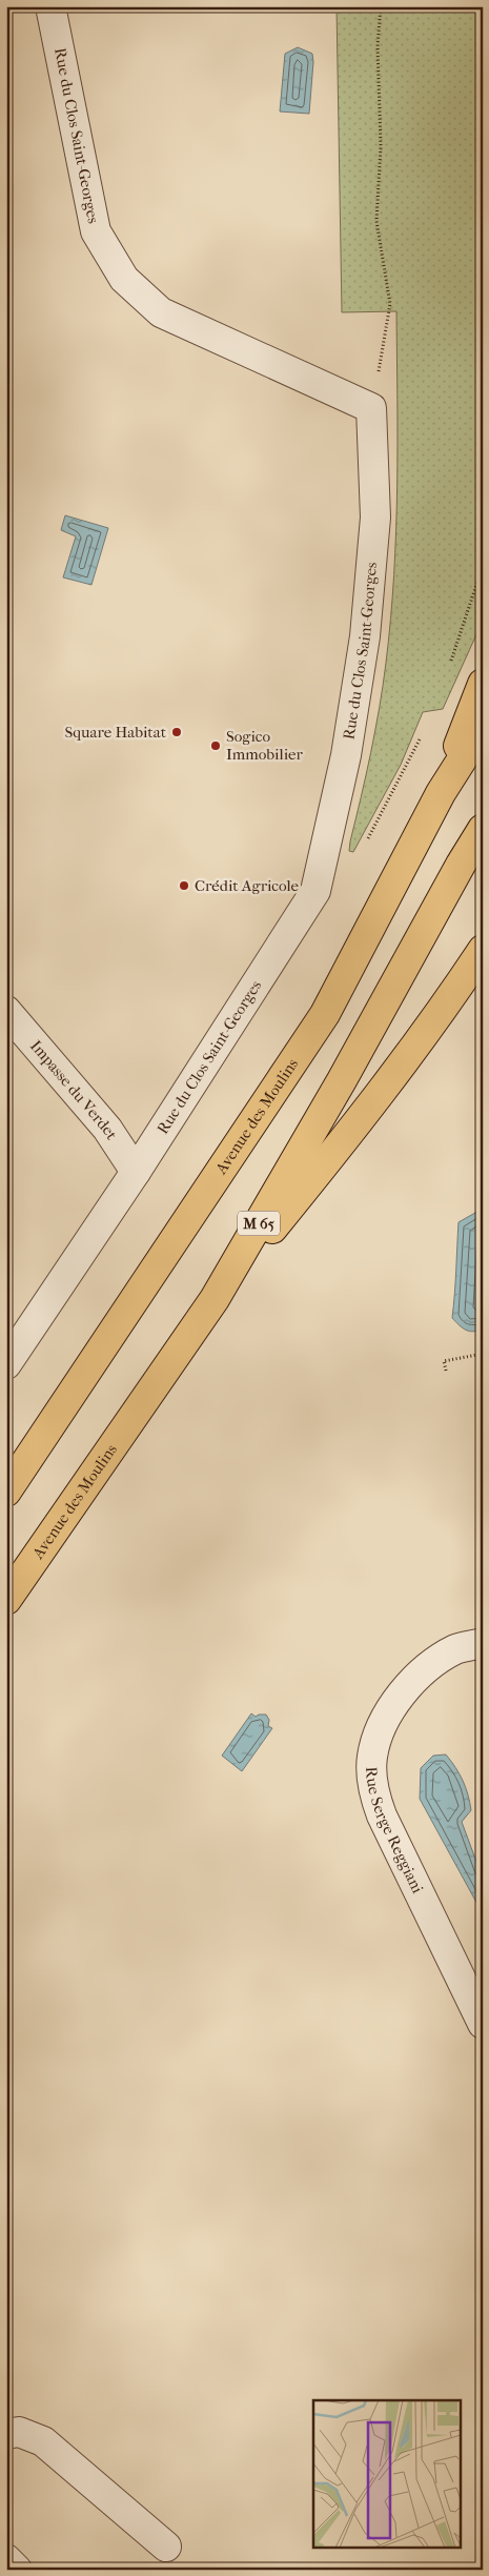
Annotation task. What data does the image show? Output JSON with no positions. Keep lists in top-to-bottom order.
{
  "streets": {
    "main road": ["Avenue des Moulins", "M 65"],
    "street": ["Rue du Clos Saint-Georges", "Impasse du Verdet", "Rue Serge Reggiani"]
  },
  "crossings": [
    ["Rue du Clos Saint-Georges", "Impasse du Verdet"]
  ],
  "places": ["Square Habitat", "Sogico Immobilier", "Crédit Agricole"]
}
